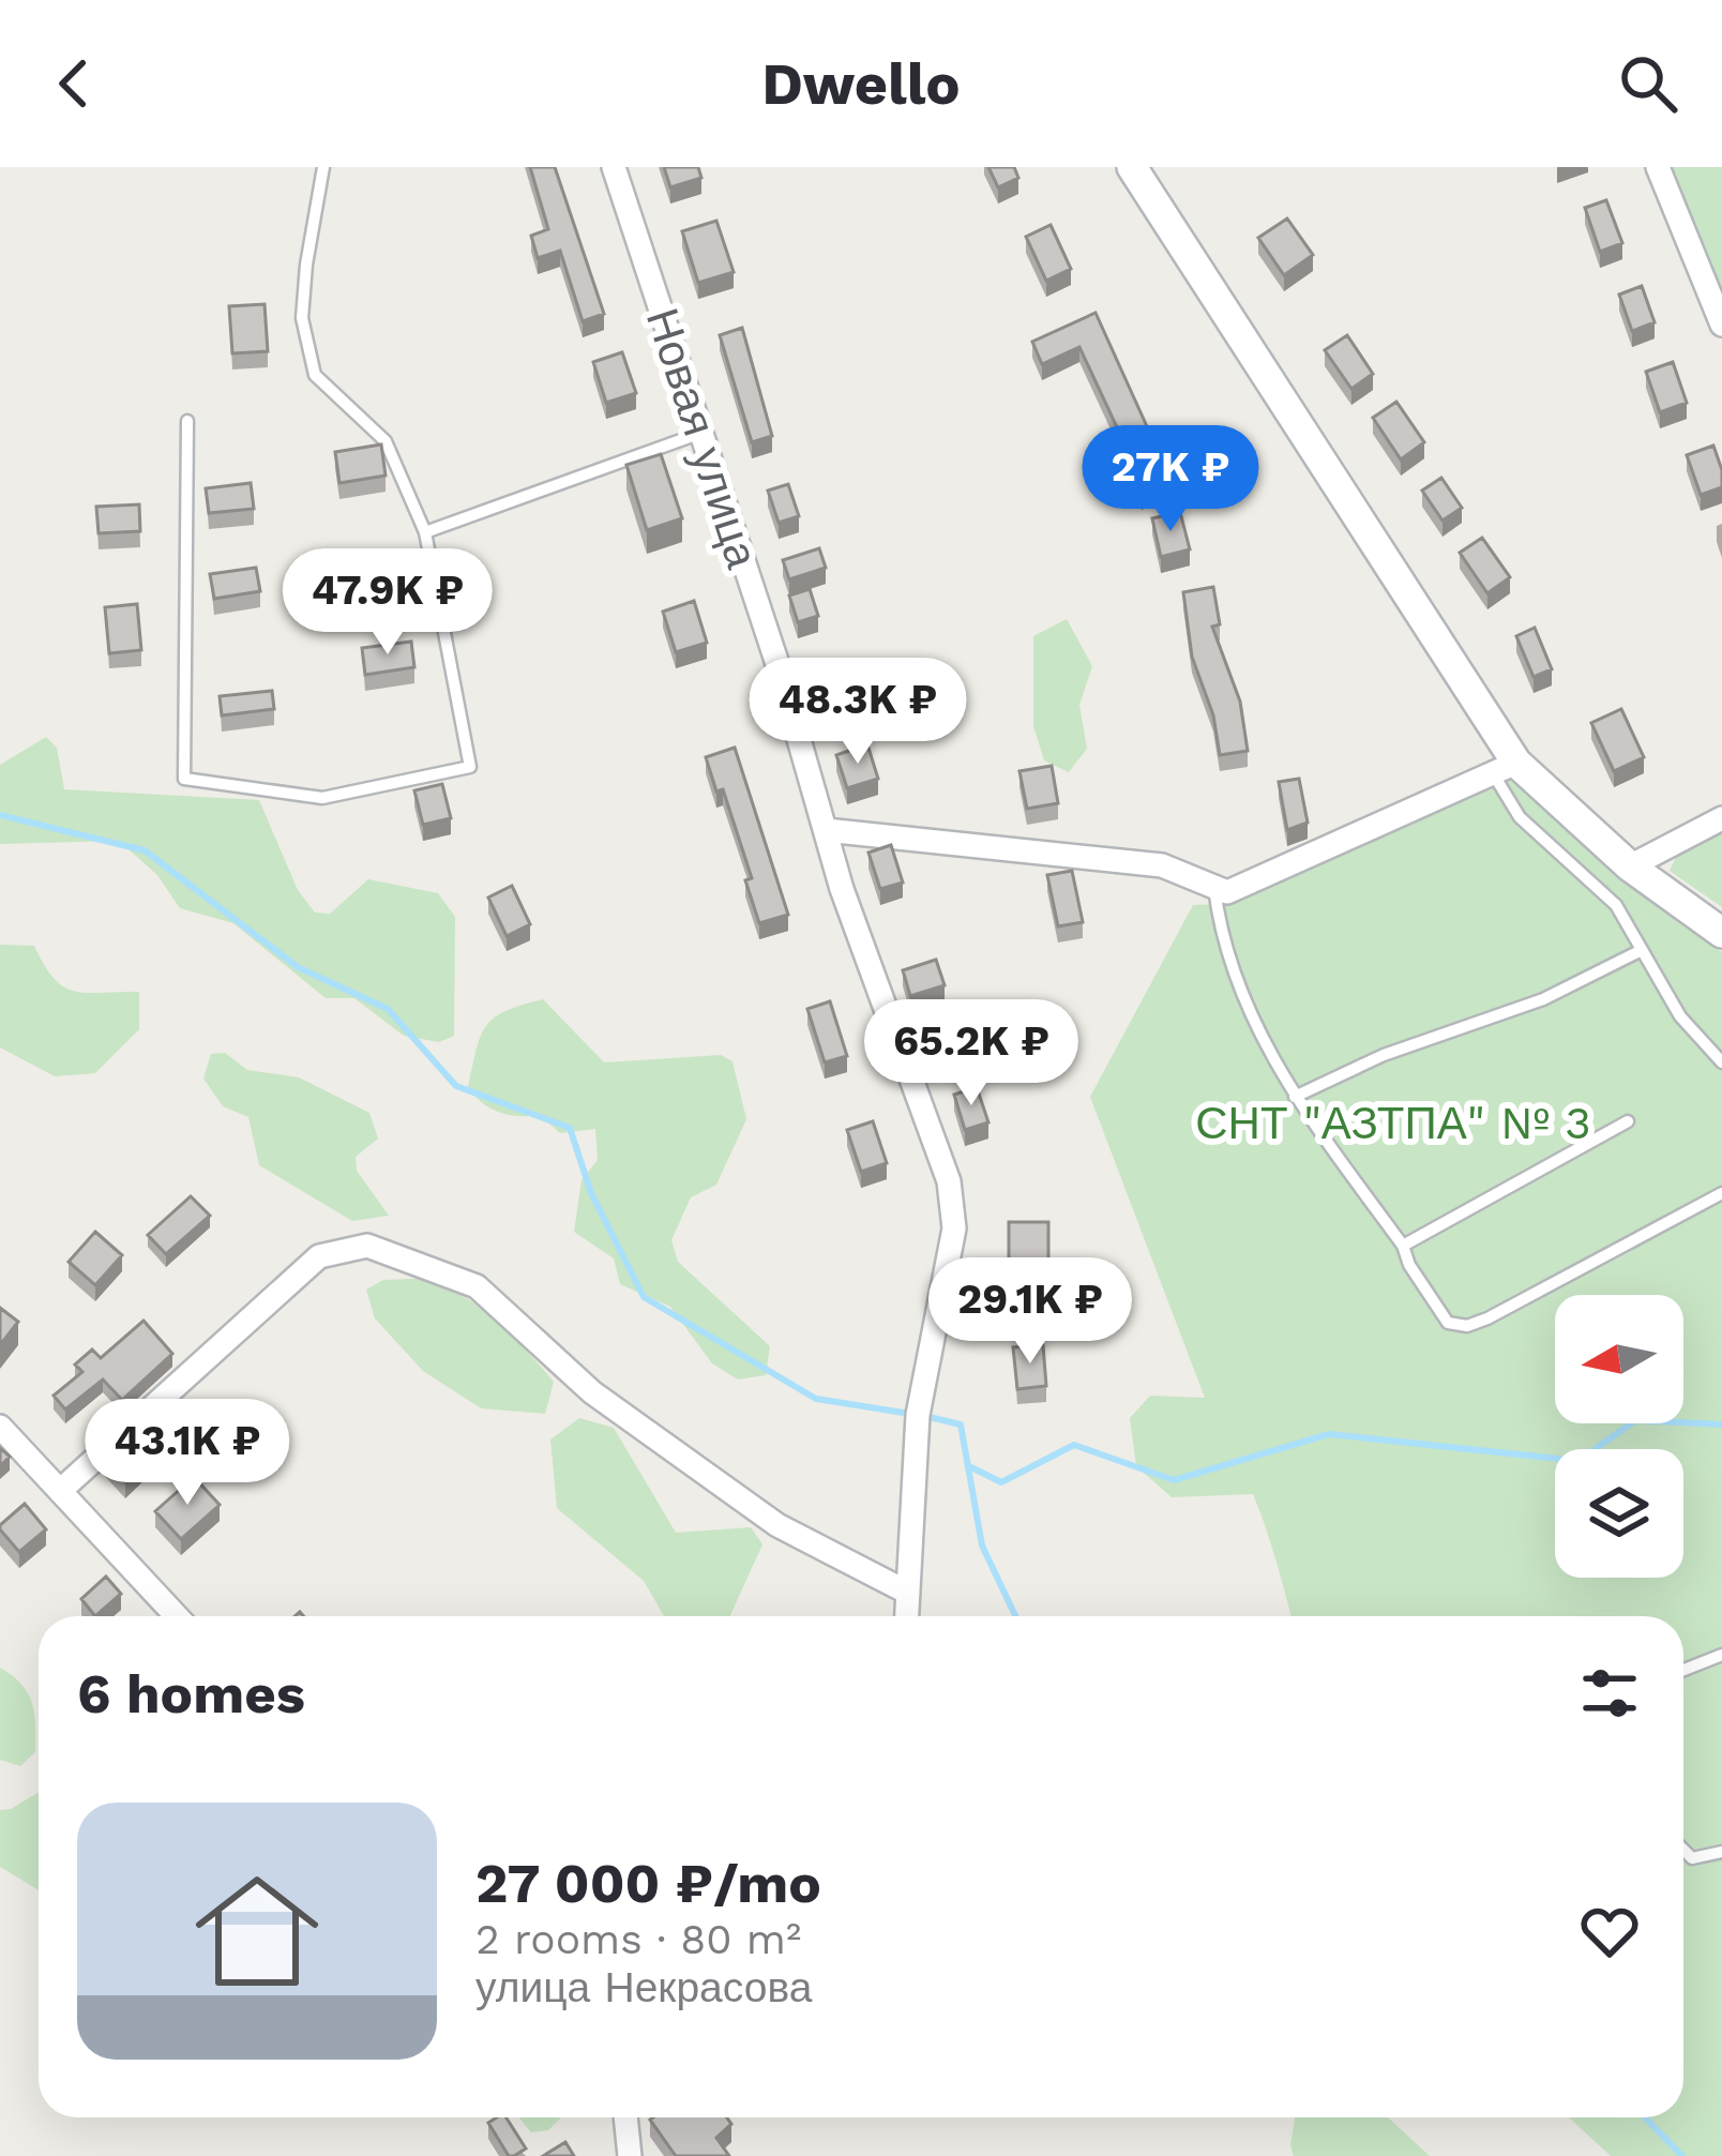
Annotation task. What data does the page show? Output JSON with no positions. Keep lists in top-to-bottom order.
{
  "streets": {
    "street": ["Новая улица"]
  },
  "parks": ["СНТ \"АЗТПА\" № 3"],
  "north": "left",
  "page": {
    "header": "Dwello",
    "price": [
      "27K ₽",
      "47.9K ₽",
      "48.3K ₽",
      "65.2K ₽",
      "29.1K ₽",
      "43.1K ₽"
    ],
    "heading": "6 homes",
    "list": [
      {
        "name": "27 000 ₽/mo",
        "note": "2 rooms · 80 m² · улица Некрасова"
      }
    ]
  }
}
